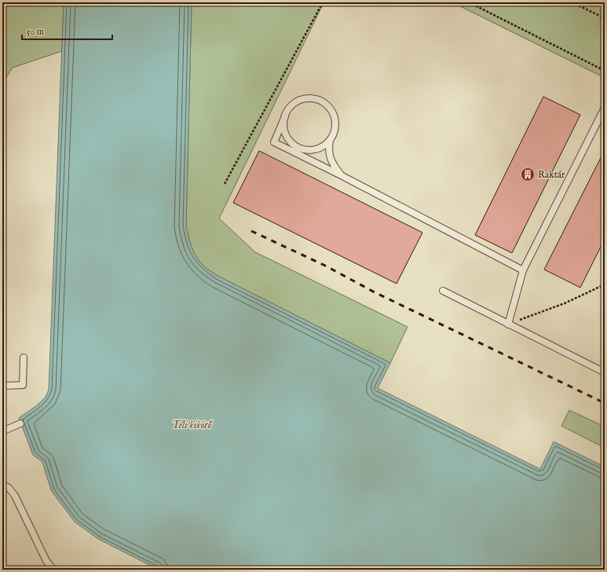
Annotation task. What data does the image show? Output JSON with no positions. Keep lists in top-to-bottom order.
{
  "water": ["Téli kikötő"],
  "places": {
    "building": ["Raktár"]
  },
  "scale_bar": "50 m"
}
